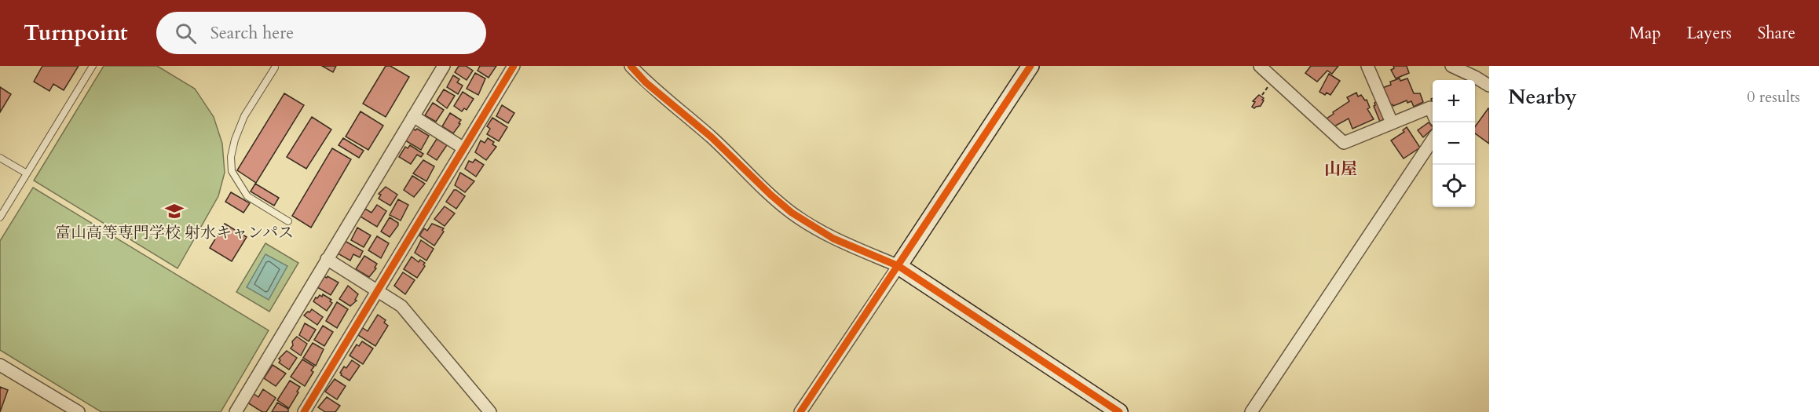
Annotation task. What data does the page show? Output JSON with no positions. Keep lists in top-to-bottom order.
{
  "districts": ["山屋"],
  "places": {
    "school or university": ["富山高等専門学校 射水キャンパス"]
  },
  "page": {
    "header": "Turnpoint",
    "search": "Search here",
    "nav": ["Map", "Layers", "Share"],
    "heading": ["Nearby", "0 results"],
    "map_buttons": ["+", "−"]
  }
}
